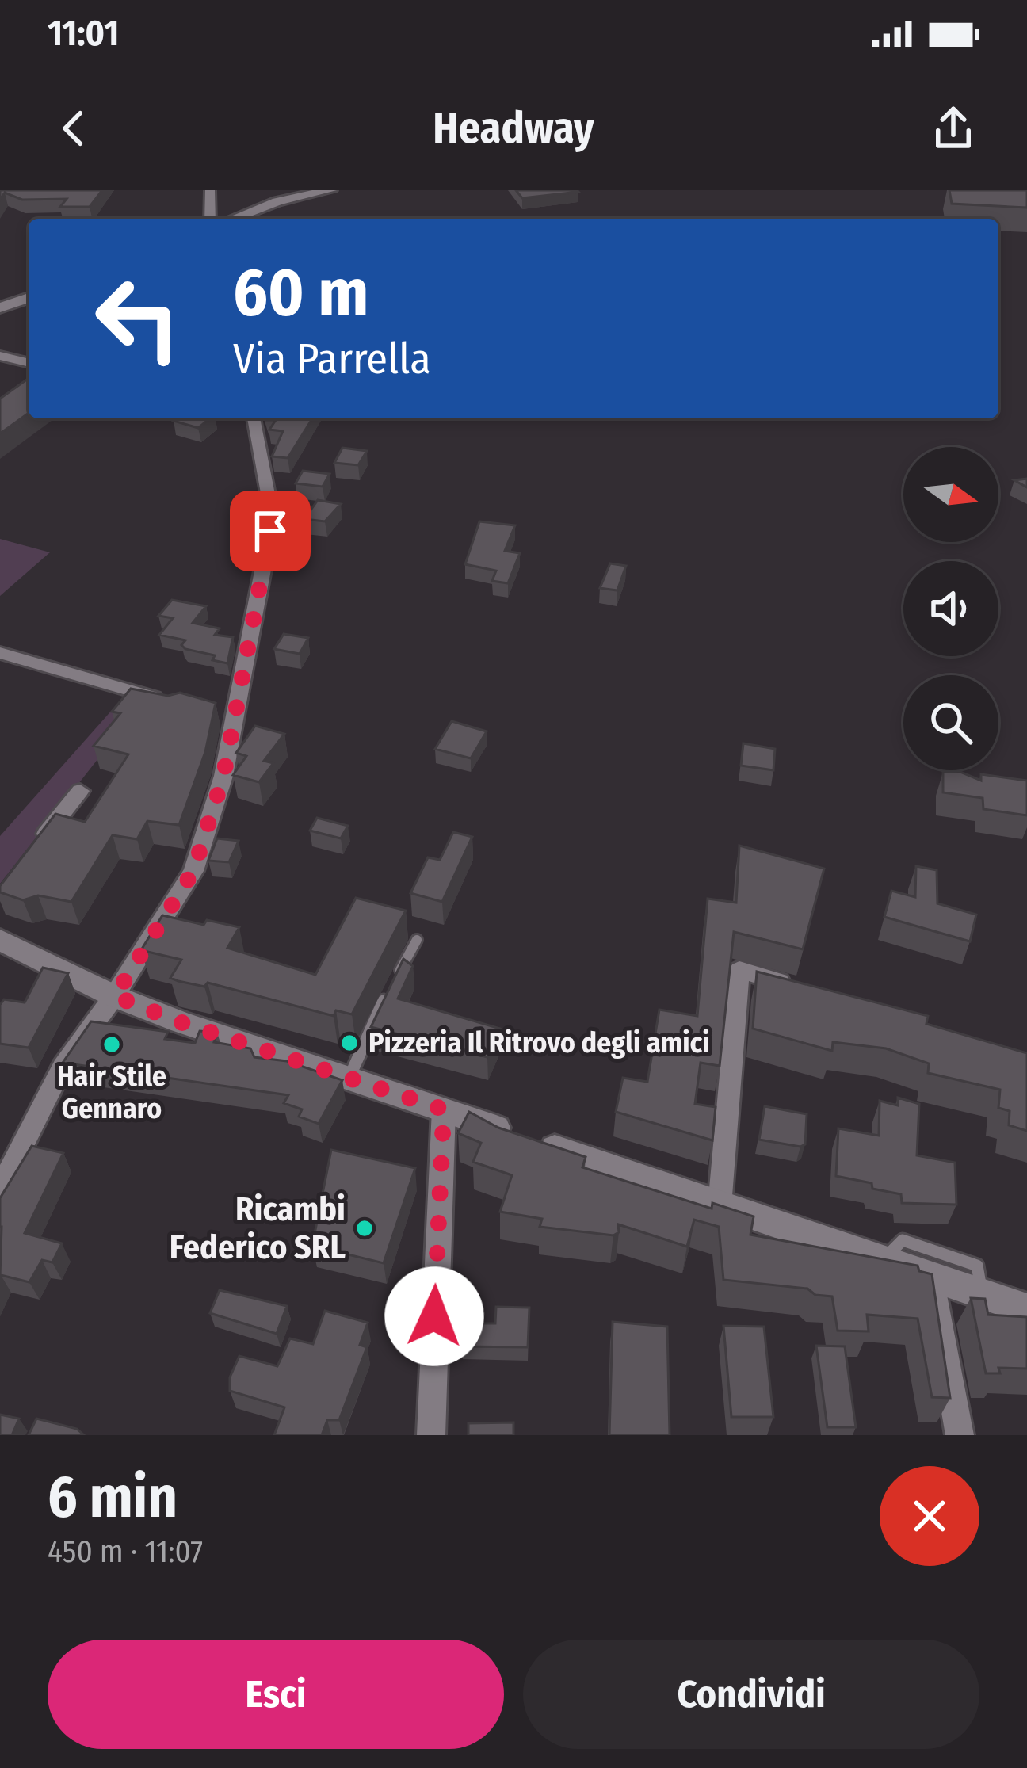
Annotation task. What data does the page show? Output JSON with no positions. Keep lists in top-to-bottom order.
{
  "places": ["Pizzeria Il Ritrovo degli amici", "Hair Stile Gennaro", "Ricambi Federico SRL"],
  "north": "right",
  "page": {
    "status": "11:01",
    "header": "Headway",
    "turn": ["60 m", "Via Parrella"],
    "heading": ["6 min", "450 m · 11:07"],
    "buttons": ["Esci", "Condividi"]
  }
}
